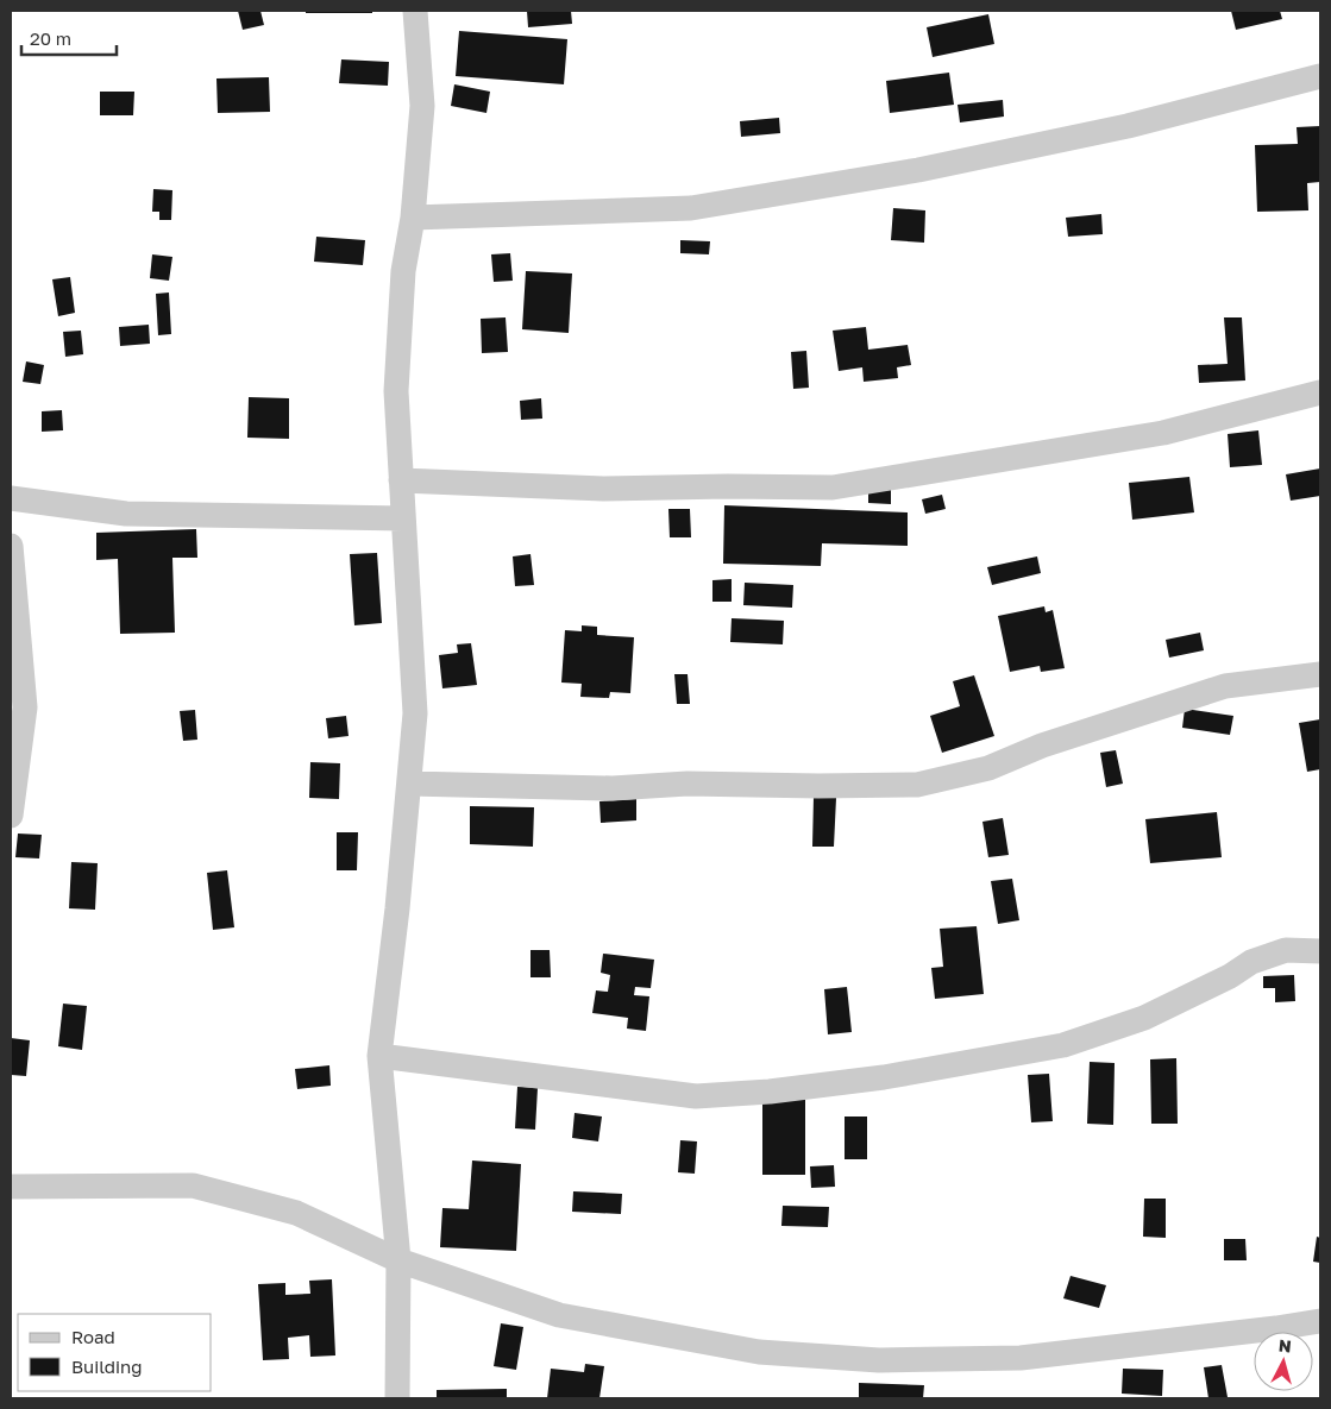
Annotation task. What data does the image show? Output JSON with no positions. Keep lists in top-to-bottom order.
{
  "legend": ["Road", "Building"],
  "scale_bar": "20 m",
  "north": "top"
}
